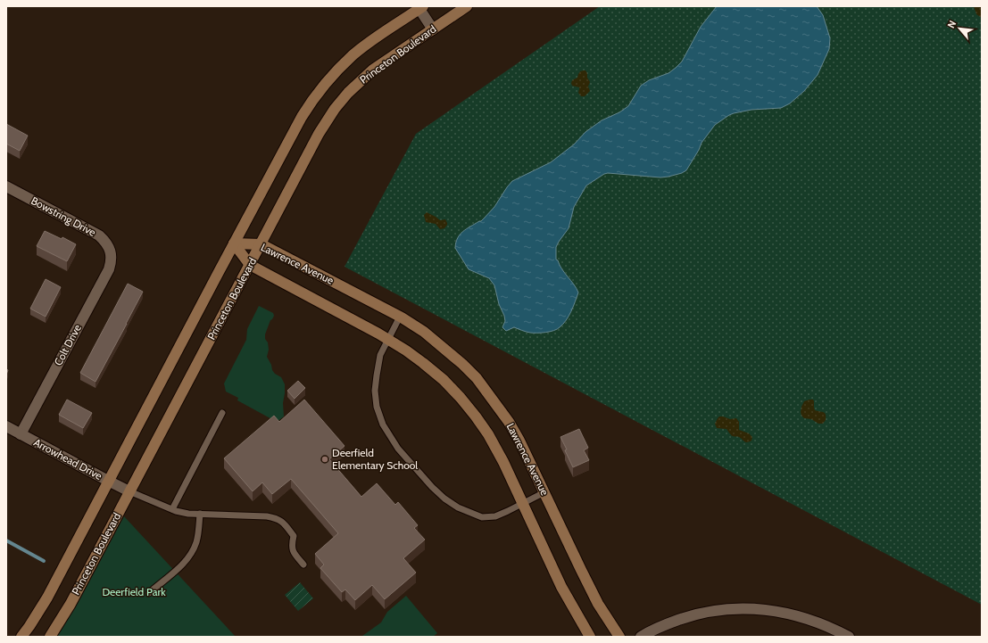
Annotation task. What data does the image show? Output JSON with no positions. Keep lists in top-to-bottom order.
{
  "streets": {
    "street": [
      "Princeton Boulevard",
      "Bowstring Drive",
      "Lawrence Avenue",
      "Colt Drive",
      "Arrowhead Drive"
    ]
  },
  "crossings": [
    ["Princeton Boulevard", "Lawrence Avenue"],
    ["Princeton Boulevard", "Arrowhead Drive"],
    ["Bowstring Drive", "Colt Drive"],
    ["Colt Drive", "Arrowhead Drive"]
  ],
  "parks": ["Deerfield Park"],
  "places": ["Deerfield Elementary School"],
  "north": "top left"
}
